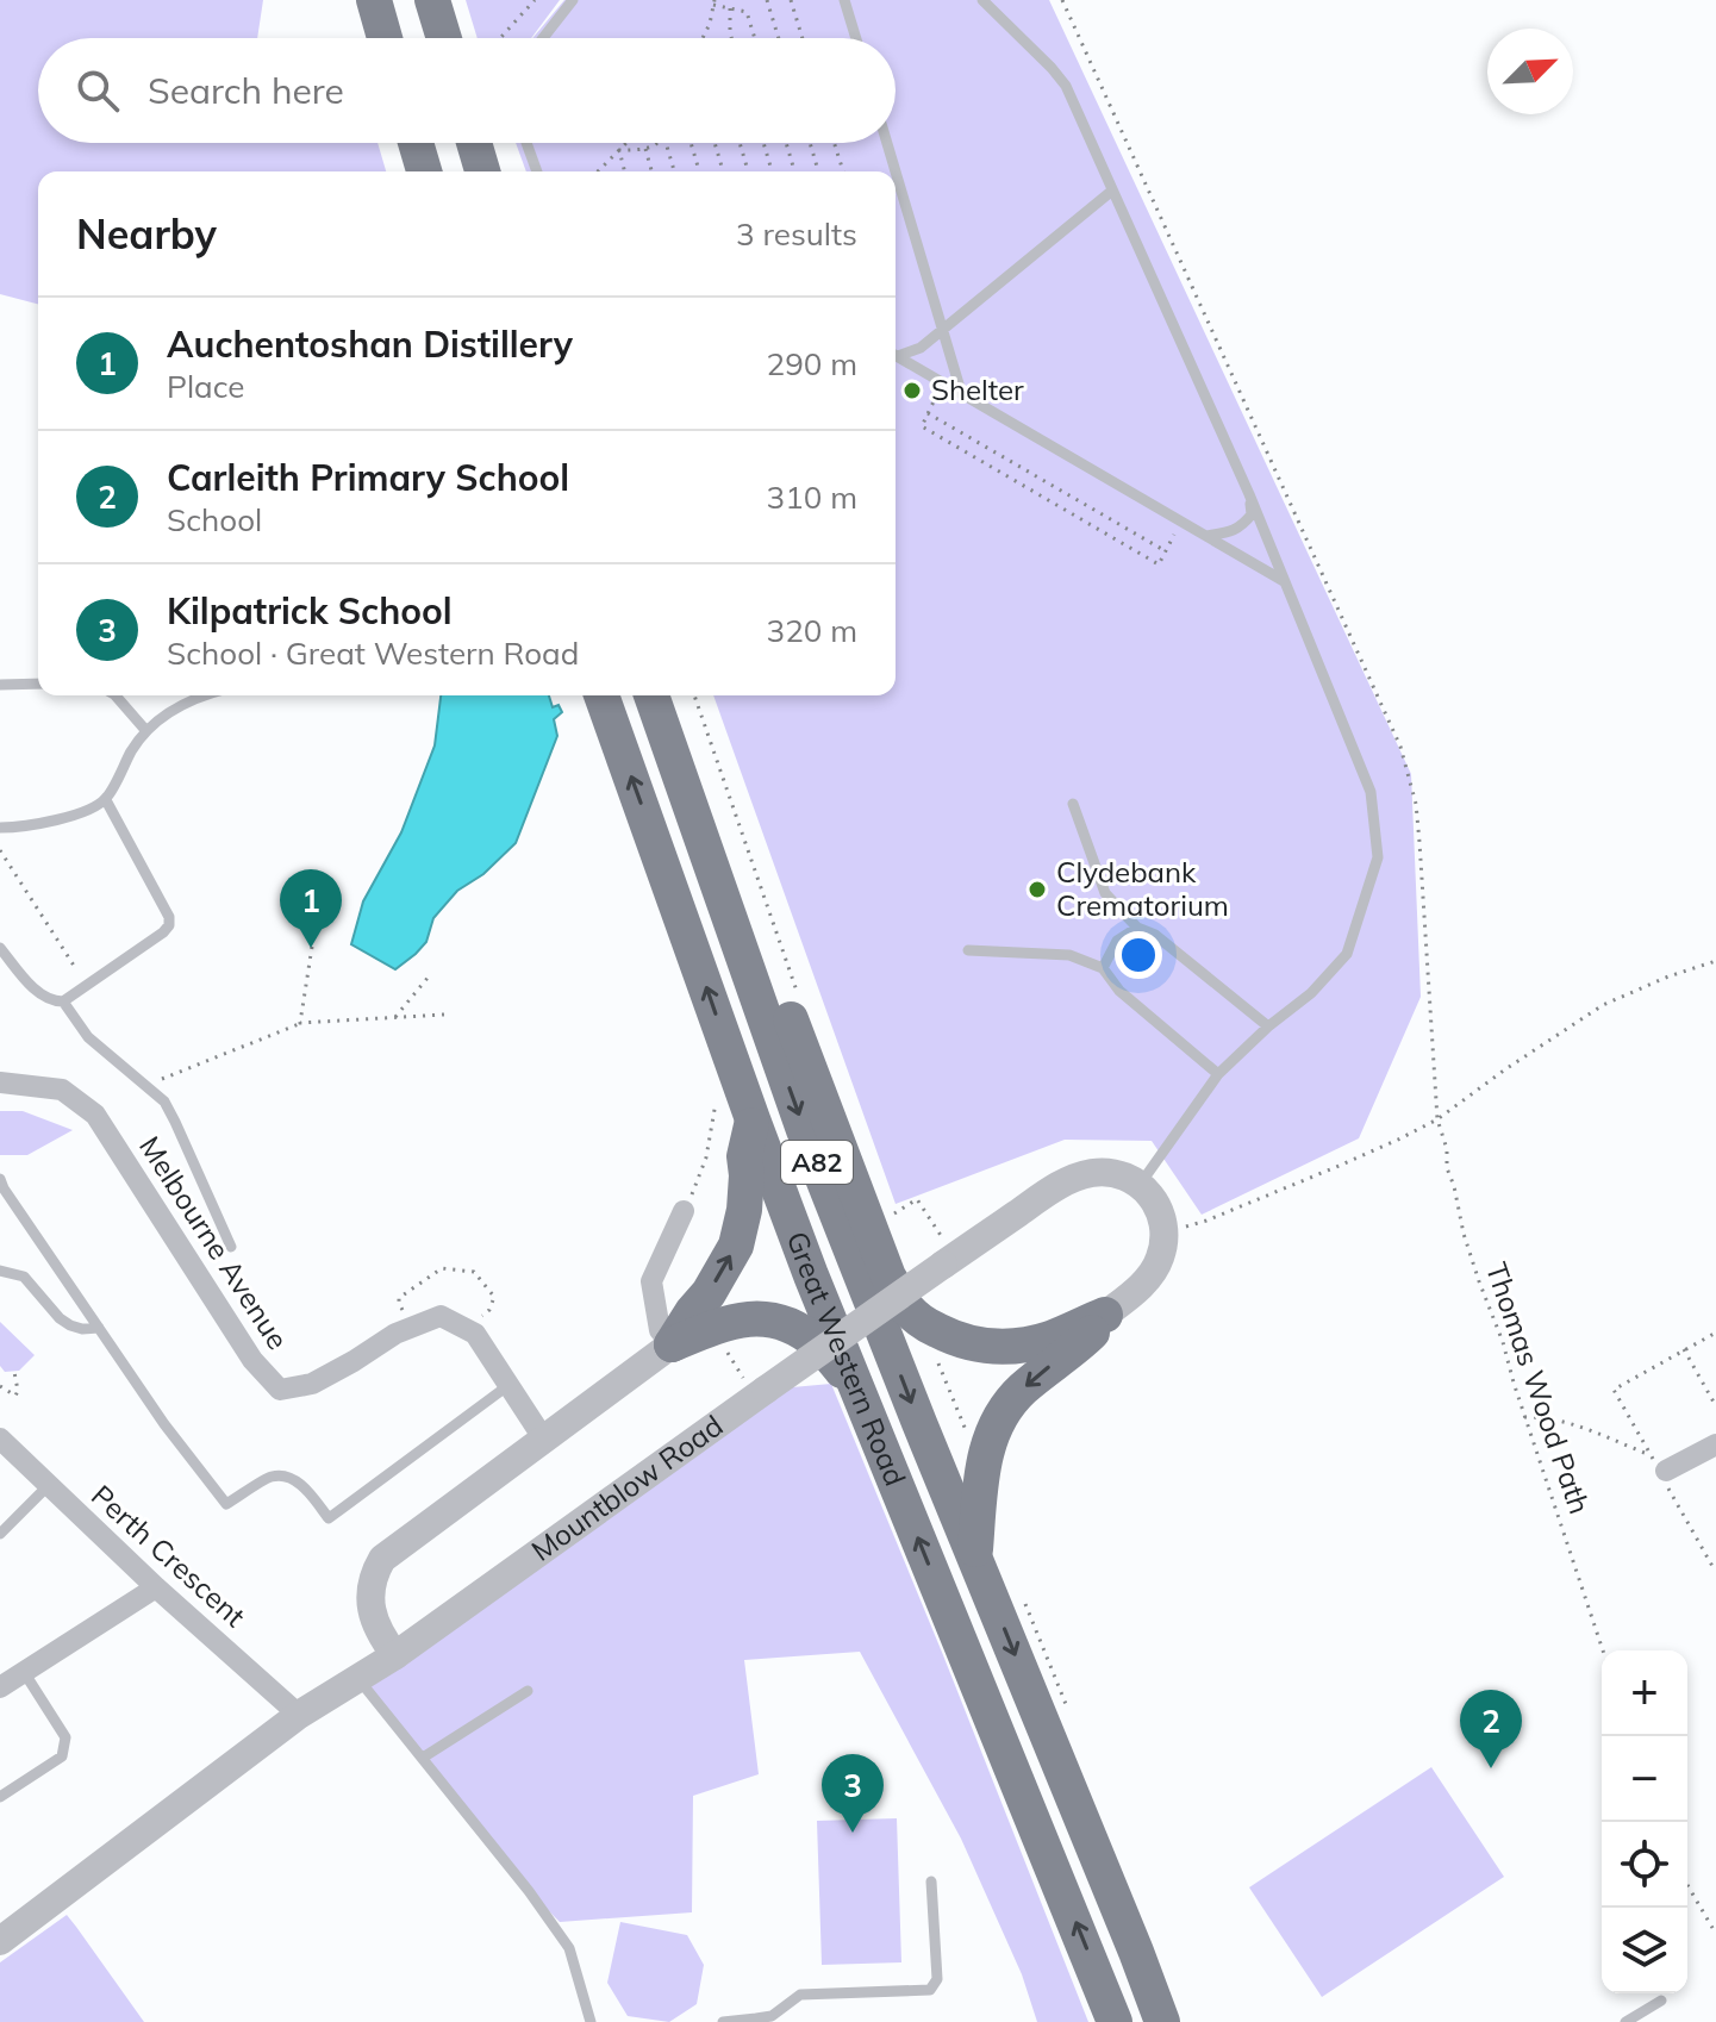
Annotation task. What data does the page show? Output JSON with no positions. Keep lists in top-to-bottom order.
{
  "streets": {
    "main road": ["A82", "Great Western Road"],
    "street": ["Melbourne Avenue", "Mountblow Road", "Perth Crescent"],
    "path": ["Thomas Wood Path"]
  },
  "crossings": [
    ["A82", "Great Western Road"],
    ["Mountblow Road", "Perth Crescent"]
  ],
  "places": ["Shelter", "Clydebank Crematorium"],
  "north": "top right",
  "page": {
    "search": "Search here",
    "heading": ["Nearby", "3 results"],
    "list": [
      {
        "mark": "1",
        "name": "Auchentoshan Distillery",
        "note": "Place",
        "value": "290 m"
      },
      {
        "mark": "2",
        "name": "Carleith Primary School",
        "note": "School",
        "value": "310 m"
      },
      {
        "mark": "3",
        "name": "Kilpatrick School",
        "note": "School · Great Western Road",
        "value": "320 m"
      }
    ],
    "pins": ["1", "2", "3"],
    "map_buttons": ["+", "−"]
  }
}
